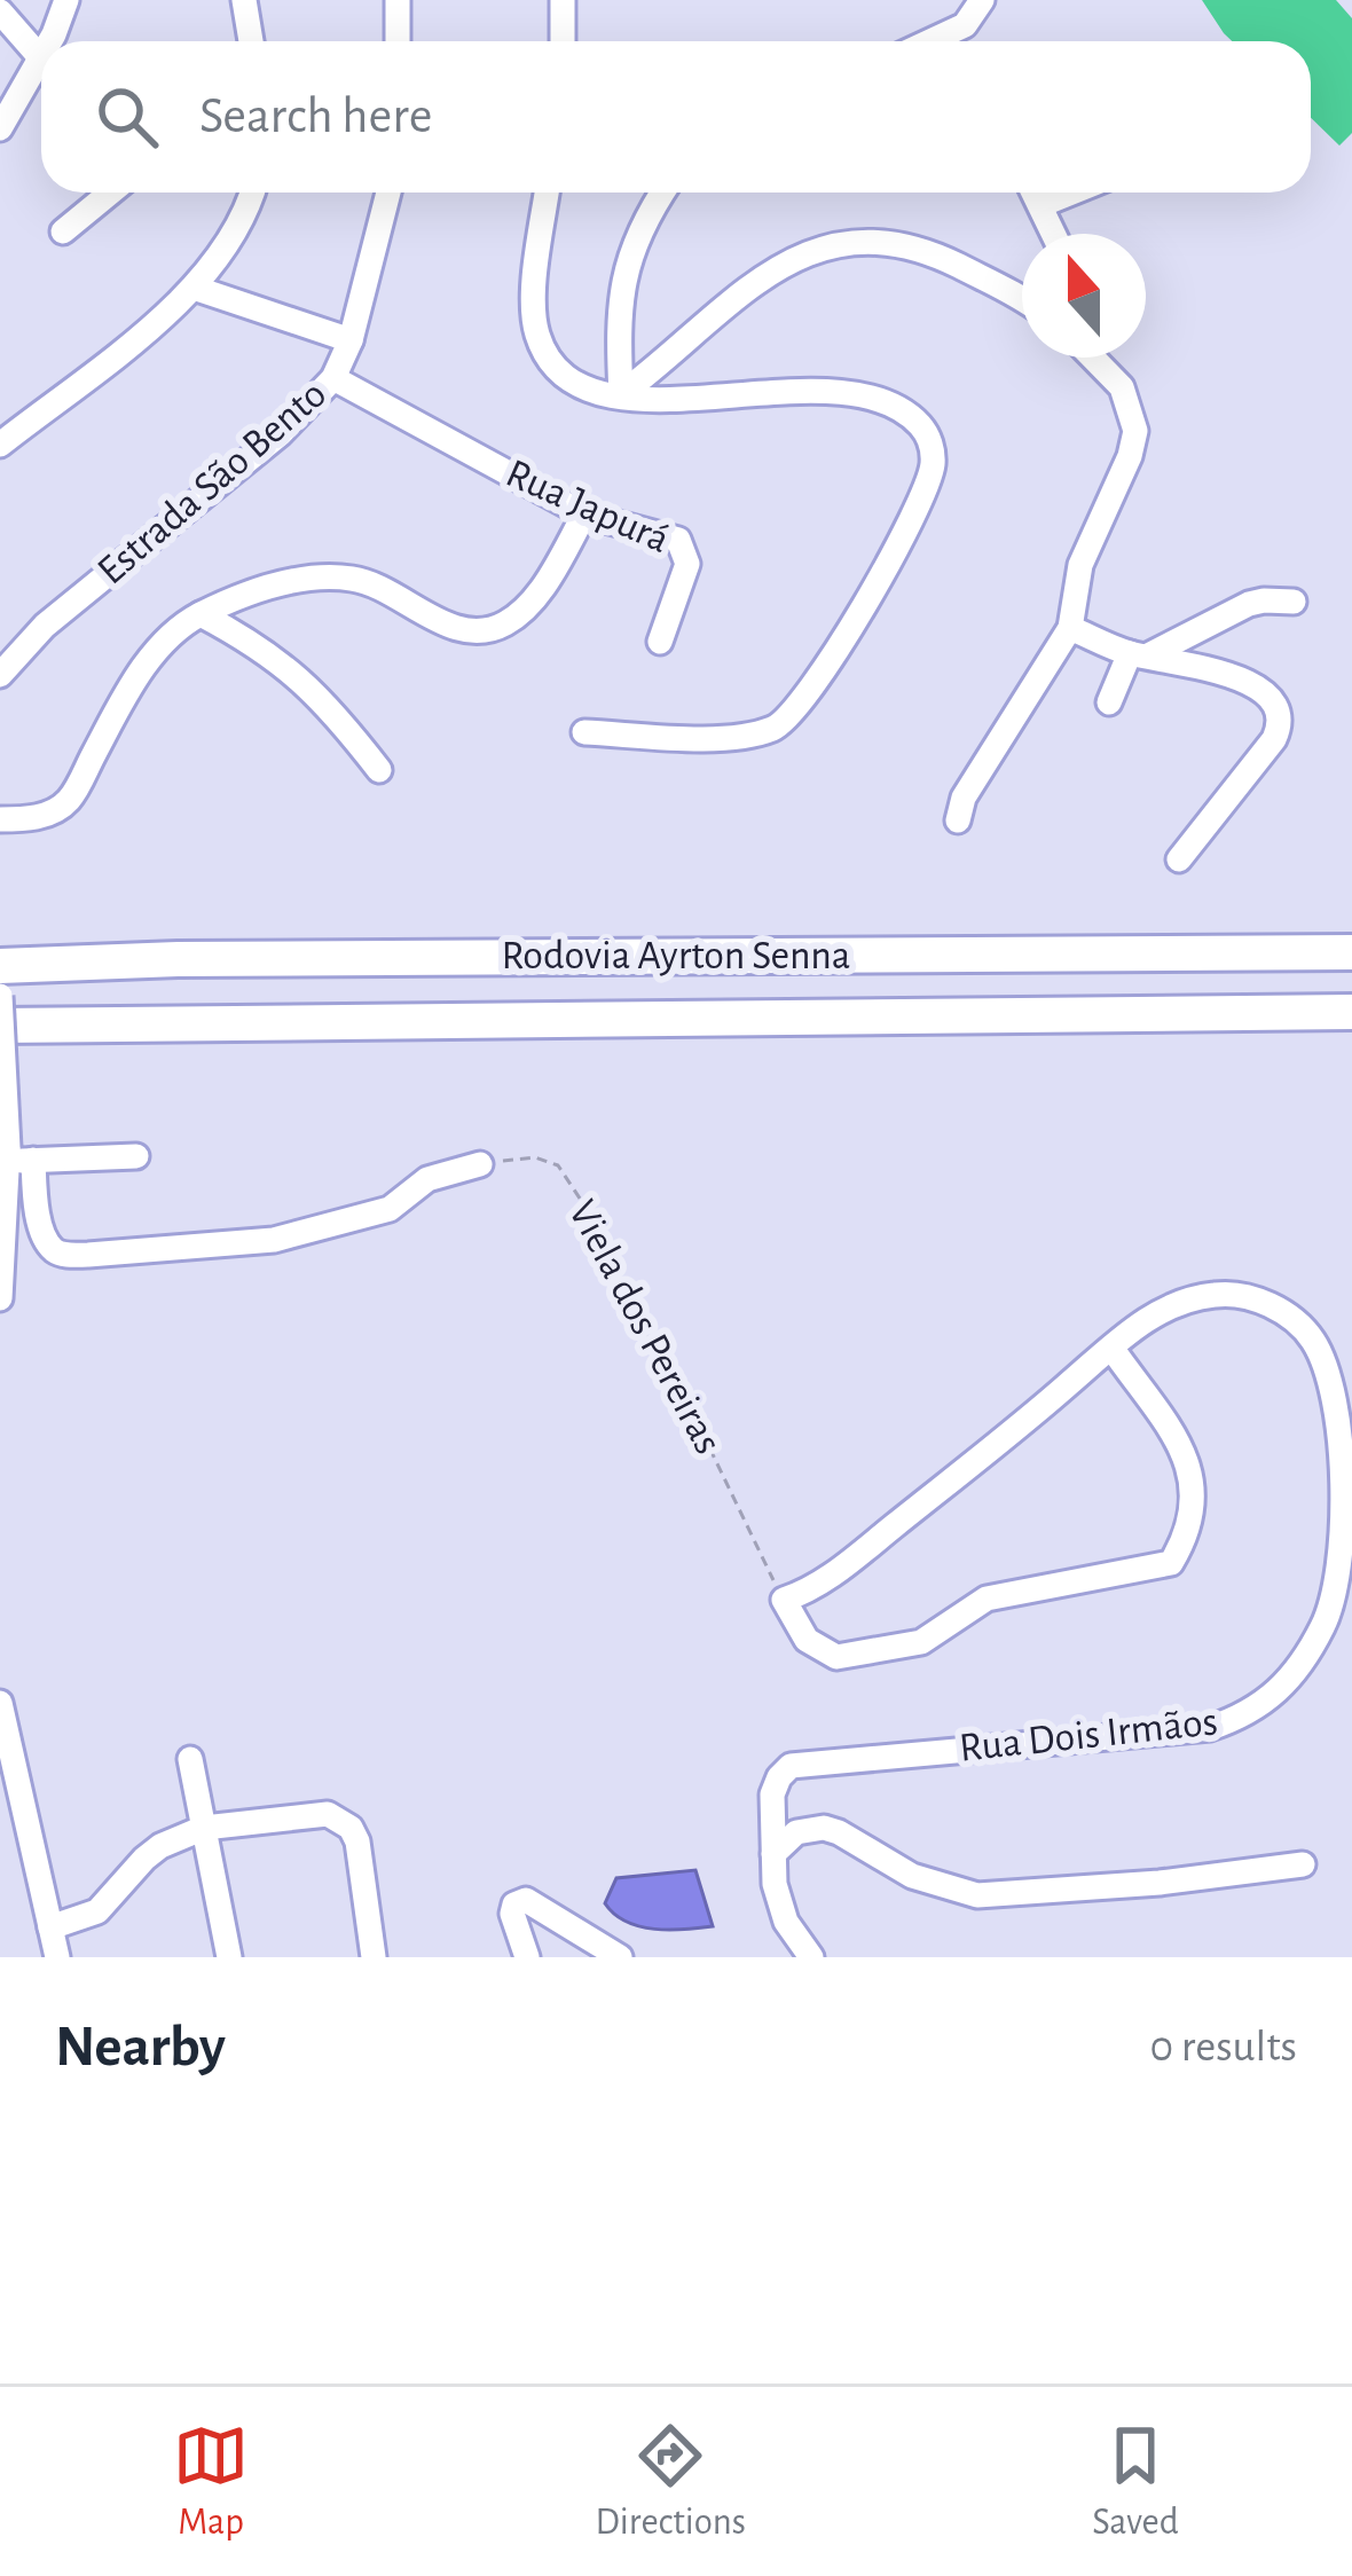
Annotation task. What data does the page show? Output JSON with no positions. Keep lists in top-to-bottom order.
{
  "streets": {
    "highway": ["Rodovia Ayrton Senna"],
    "street": ["Estrada São Bento", "Rua Japurá", "Rua Dois Irmãos"],
    "path": ["Viela dos Pereiras"]
  },
  "crossings": [
    ["Estrada São Bento", "Rua Japurá"],
    ["Viela dos Pereiras", "Rua Dois Irmãos"]
  ],
  "north": "top",
  "page": {
    "search": "Search here",
    "heading": ["Nearby", "0 results"],
    "nav": ["Map", "Directions", "Saved"]
  }
}
